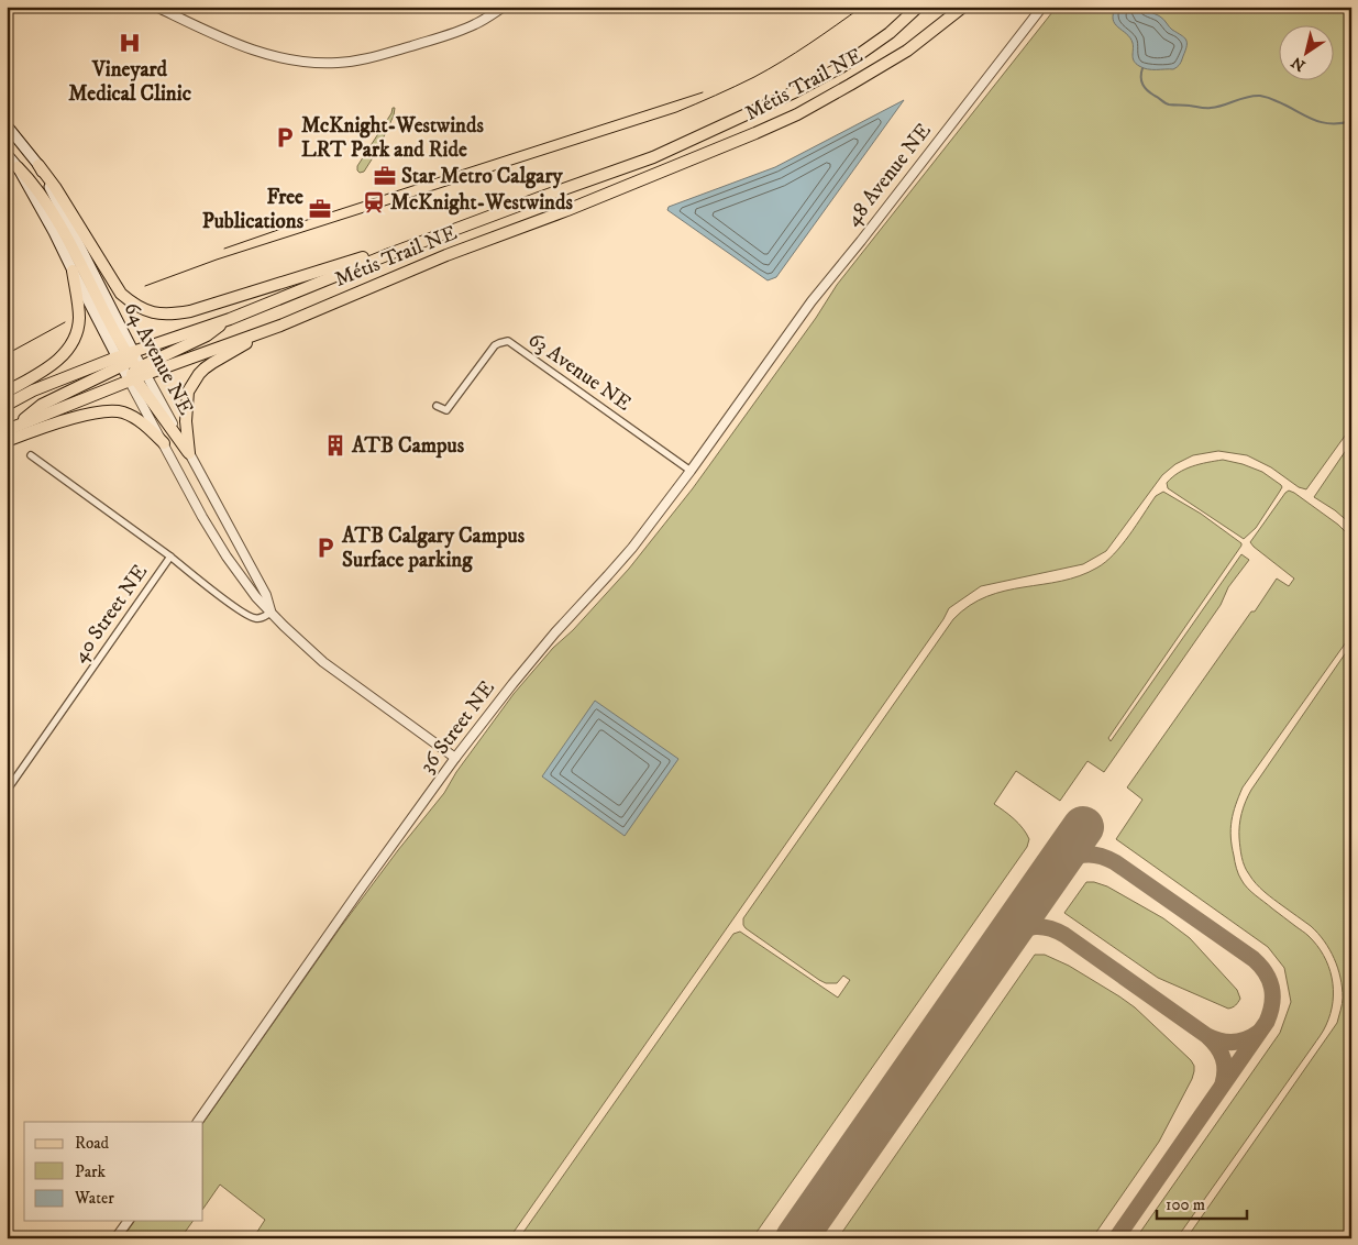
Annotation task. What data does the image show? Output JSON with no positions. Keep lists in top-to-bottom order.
{
  "streets": {
    "main road": ["Métis Trail NE", "64 Avenue NE"],
    "street": [
      "48 Avenue NE",
      "63 Avenue NE",
      "40 Street NE",
      "36 Street NE"
    ]
  },
  "crossings": [
    ["Métis Trail NE", "64 Avenue NE"],
    ["48 Avenue NE", "36 Street NE"],
    ["64 Avenue NE", "40 Street NE"],
    ["64 Avenue NE", "36 Street NE"],
    ["63 Avenue NE", "36 Street NE"]
  ],
  "places": {
    "hospital": ["Vineyard Medical Clinic"],
    "parking": ["McKnight-Westwinds LRT Park and Ride", "ATB Calgary Campus Surface parking"],
    "office": ["Star Metro Calgary", "Free Publications"],
    "station": ["McKnight-Westwinds"],
    "building": ["ATB Campus"]
  },
  "legend": ["Road", "Park", "Water"],
  "scale_bar": "100 m",
  "north": "bottom left"
}
